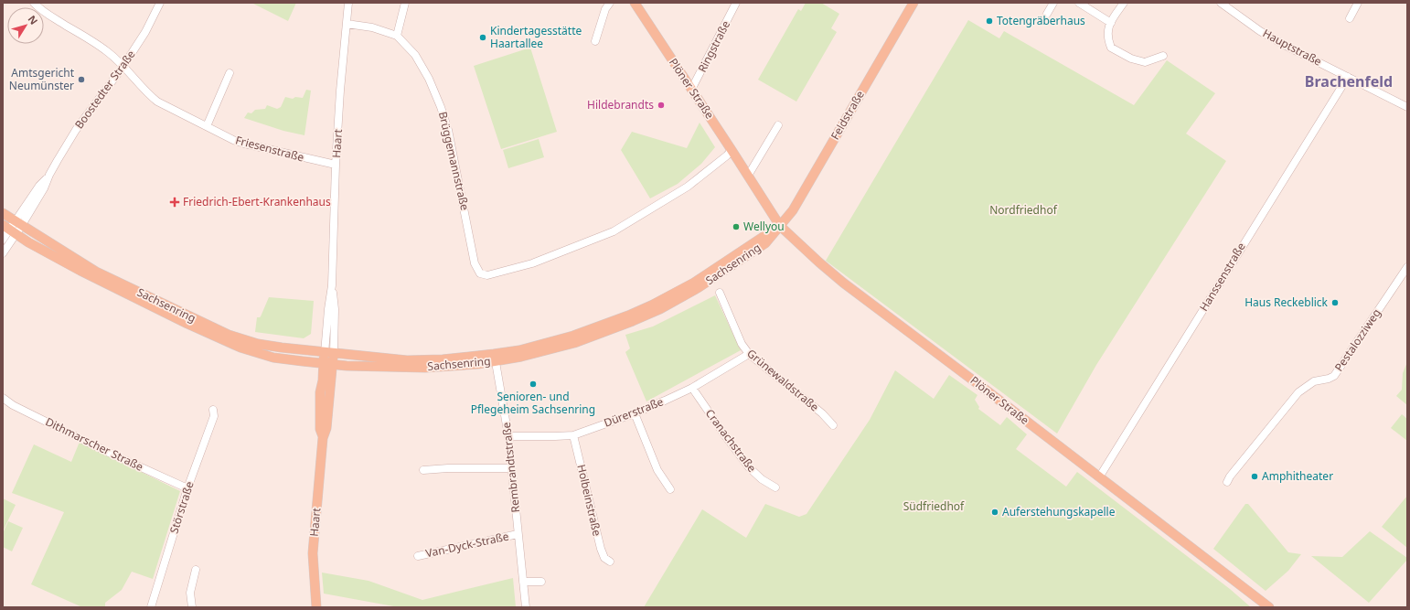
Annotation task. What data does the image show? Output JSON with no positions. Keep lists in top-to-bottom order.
{
  "streets": {
    "main road": [
      "Plöner Straße",
      "Feldstraße",
      "Haart",
      "Sachsenring"
    ],
    "street": [
      "Ringstraße",
      "Hauptstraße",
      "Boostedter Straße",
      "Friesenstraße",
      "Brüggemannstraße",
      "Hanssenstraße",
      "Pestalozziweg",
      "Grünewaldstraße",
      "Dürerstraße",
      "Cranachstraße",
      "Dithmarscher Straße",
      "Rembrandtstraße",
      "Holbeinstraße",
      "Störstraße",
      "Van-Dyck-Straße"
    ]
  },
  "crossings": [
    ["Ringstraße", "Plöner Straße"],
    ["Hauptstraße", "Hanssenstraße"],
    ["Plöner Straße", "Feldstraße"],
    ["Plöner Straße", "Brüggemannstraße"],
    ["Plöner Straße", "Sachsenring"],
    ["Plöner Straße", "Hanssenstraße"],
    ["Boostedter Straße", "Friesenstraße"],
    ["Boostedter Straße", "Sachsenring"],
    ["Feldstraße", "Sachsenring"],
    ["Haart", "Friesenstraße"],
    ["Haart", "Brüggemannstraße"],
    ["Haart", "Sachsenring"],
    ["Sachsenring", "Rembrandtstraße"],
    ["Grünewaldstraße", "Dürerstraße"],
    ["Dürerstraße", "Cranachstraße"],
    ["Dürerstraße", "Rembrandtstraße"],
    ["Dürerstraße", "Holbeinstraße"],
    ["Dithmarscher Straße", "Störstraße"],
    ["Rembrandtstraße", "Van-Dyck-Straße"]
  ],
  "districts": ["Brachenfeld"],
  "parks": ["Nordfriedhof", "Südfriedhof"],
  "places": {
    "other": [
      "Totengräberhaus",
      "Kindertagesstätte Haartallee",
      "Amtsgericht Neumünster",
      "Hildebrandts",
      "Wellyou",
      "Haus Reckeblick",
      "Senioren- und Pflegeheim Sachsenring",
      "Amphitheater",
      "Auferstehungskapelle"
    ],
    "health": ["Friedrich-Ebert-Krankenhaus"]
  },
  "north": "top right"
}
